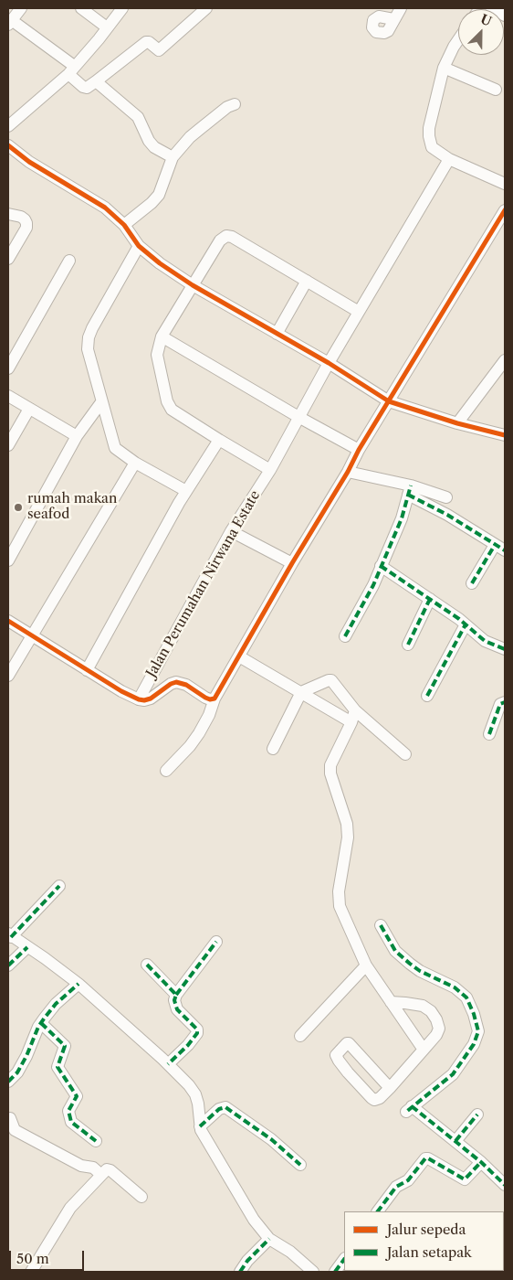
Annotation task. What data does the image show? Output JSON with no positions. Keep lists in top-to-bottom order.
{
  "streets": {
    "street": ["Jalan Perumahan Nirwana Estate"]
  },
  "places": ["rumah makan seafod"],
  "legend": ["Jalur sepeda", "Jalan setapak"],
  "scale_bar": "50 m",
  "north": "top right"
}
